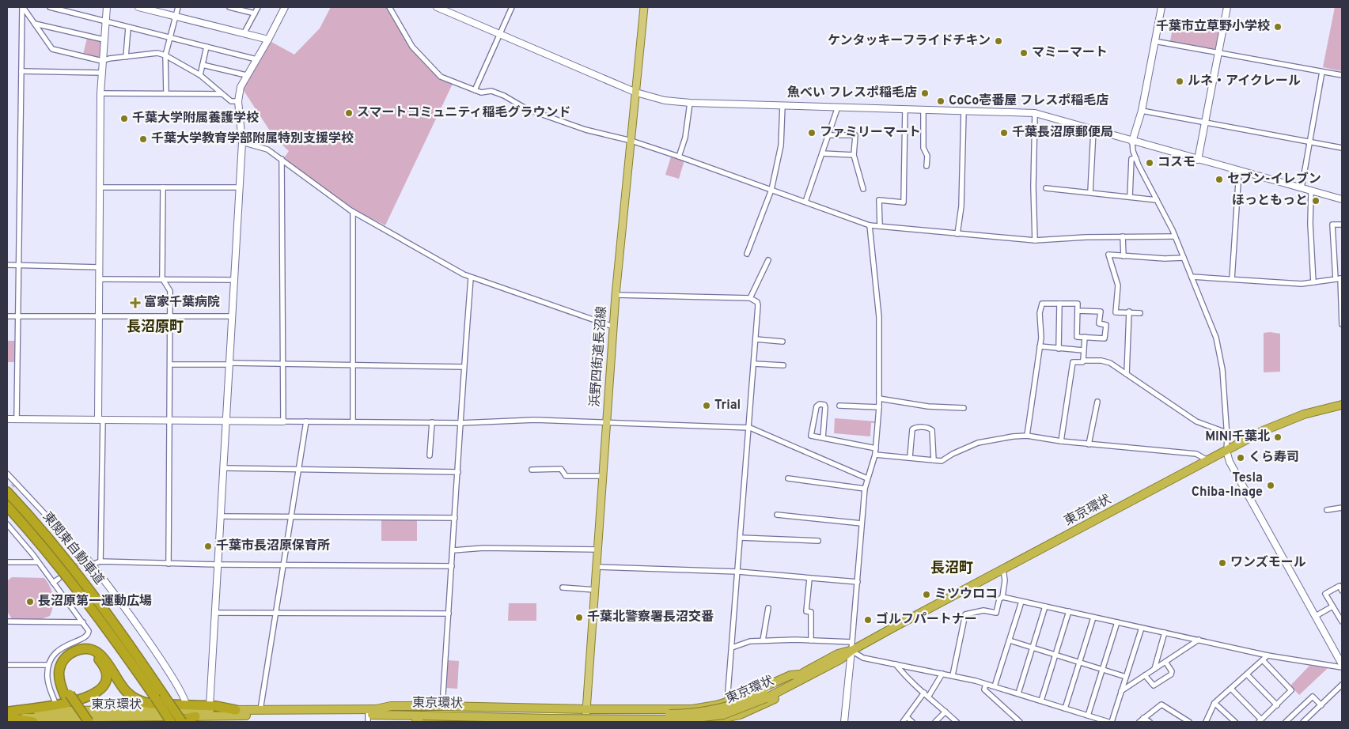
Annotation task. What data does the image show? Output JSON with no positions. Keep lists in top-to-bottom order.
{
  "streets": {
    "highway": ["東京環状", "東関東自動車道"],
    "main road": ["浜野四街道長沼線"]
  },
  "districts": ["長沼原町", "長沼町"],
  "places": {
    "other": [
      "千葉市立草野小学校",
      "ケンタッキーフライドチキン",
      "マミーマート",
      "ルネ・アイクレール",
      "魚べい フレスポ稲毛店",
      "CoCo壱番屋 フレスポ稲毛店",
      "スマートコミュニティ稲毛グラウンド",
      "千葉大学附属養護学校",
      "ファミリーマート",
      "千葉長沼原郵便局",
      "千葉大学教育学部附属特別支援学校",
      "コスモ",
      "セブン-イレブン",
      "ほっともっと",
      "Trial",
      "MINI千葉北",
      "くら寿司",
      "Tesla Chiba-Inage",
      "千葉市長沼原保育所",
      "ワンズモール",
      "ミツウロコ",
      "長沼原第一運動広場",
      "千葉北警察署長沼交番",
      "ゴルフパートナー"
    ],
    "health": ["富家千葉病院"]
  }
}
